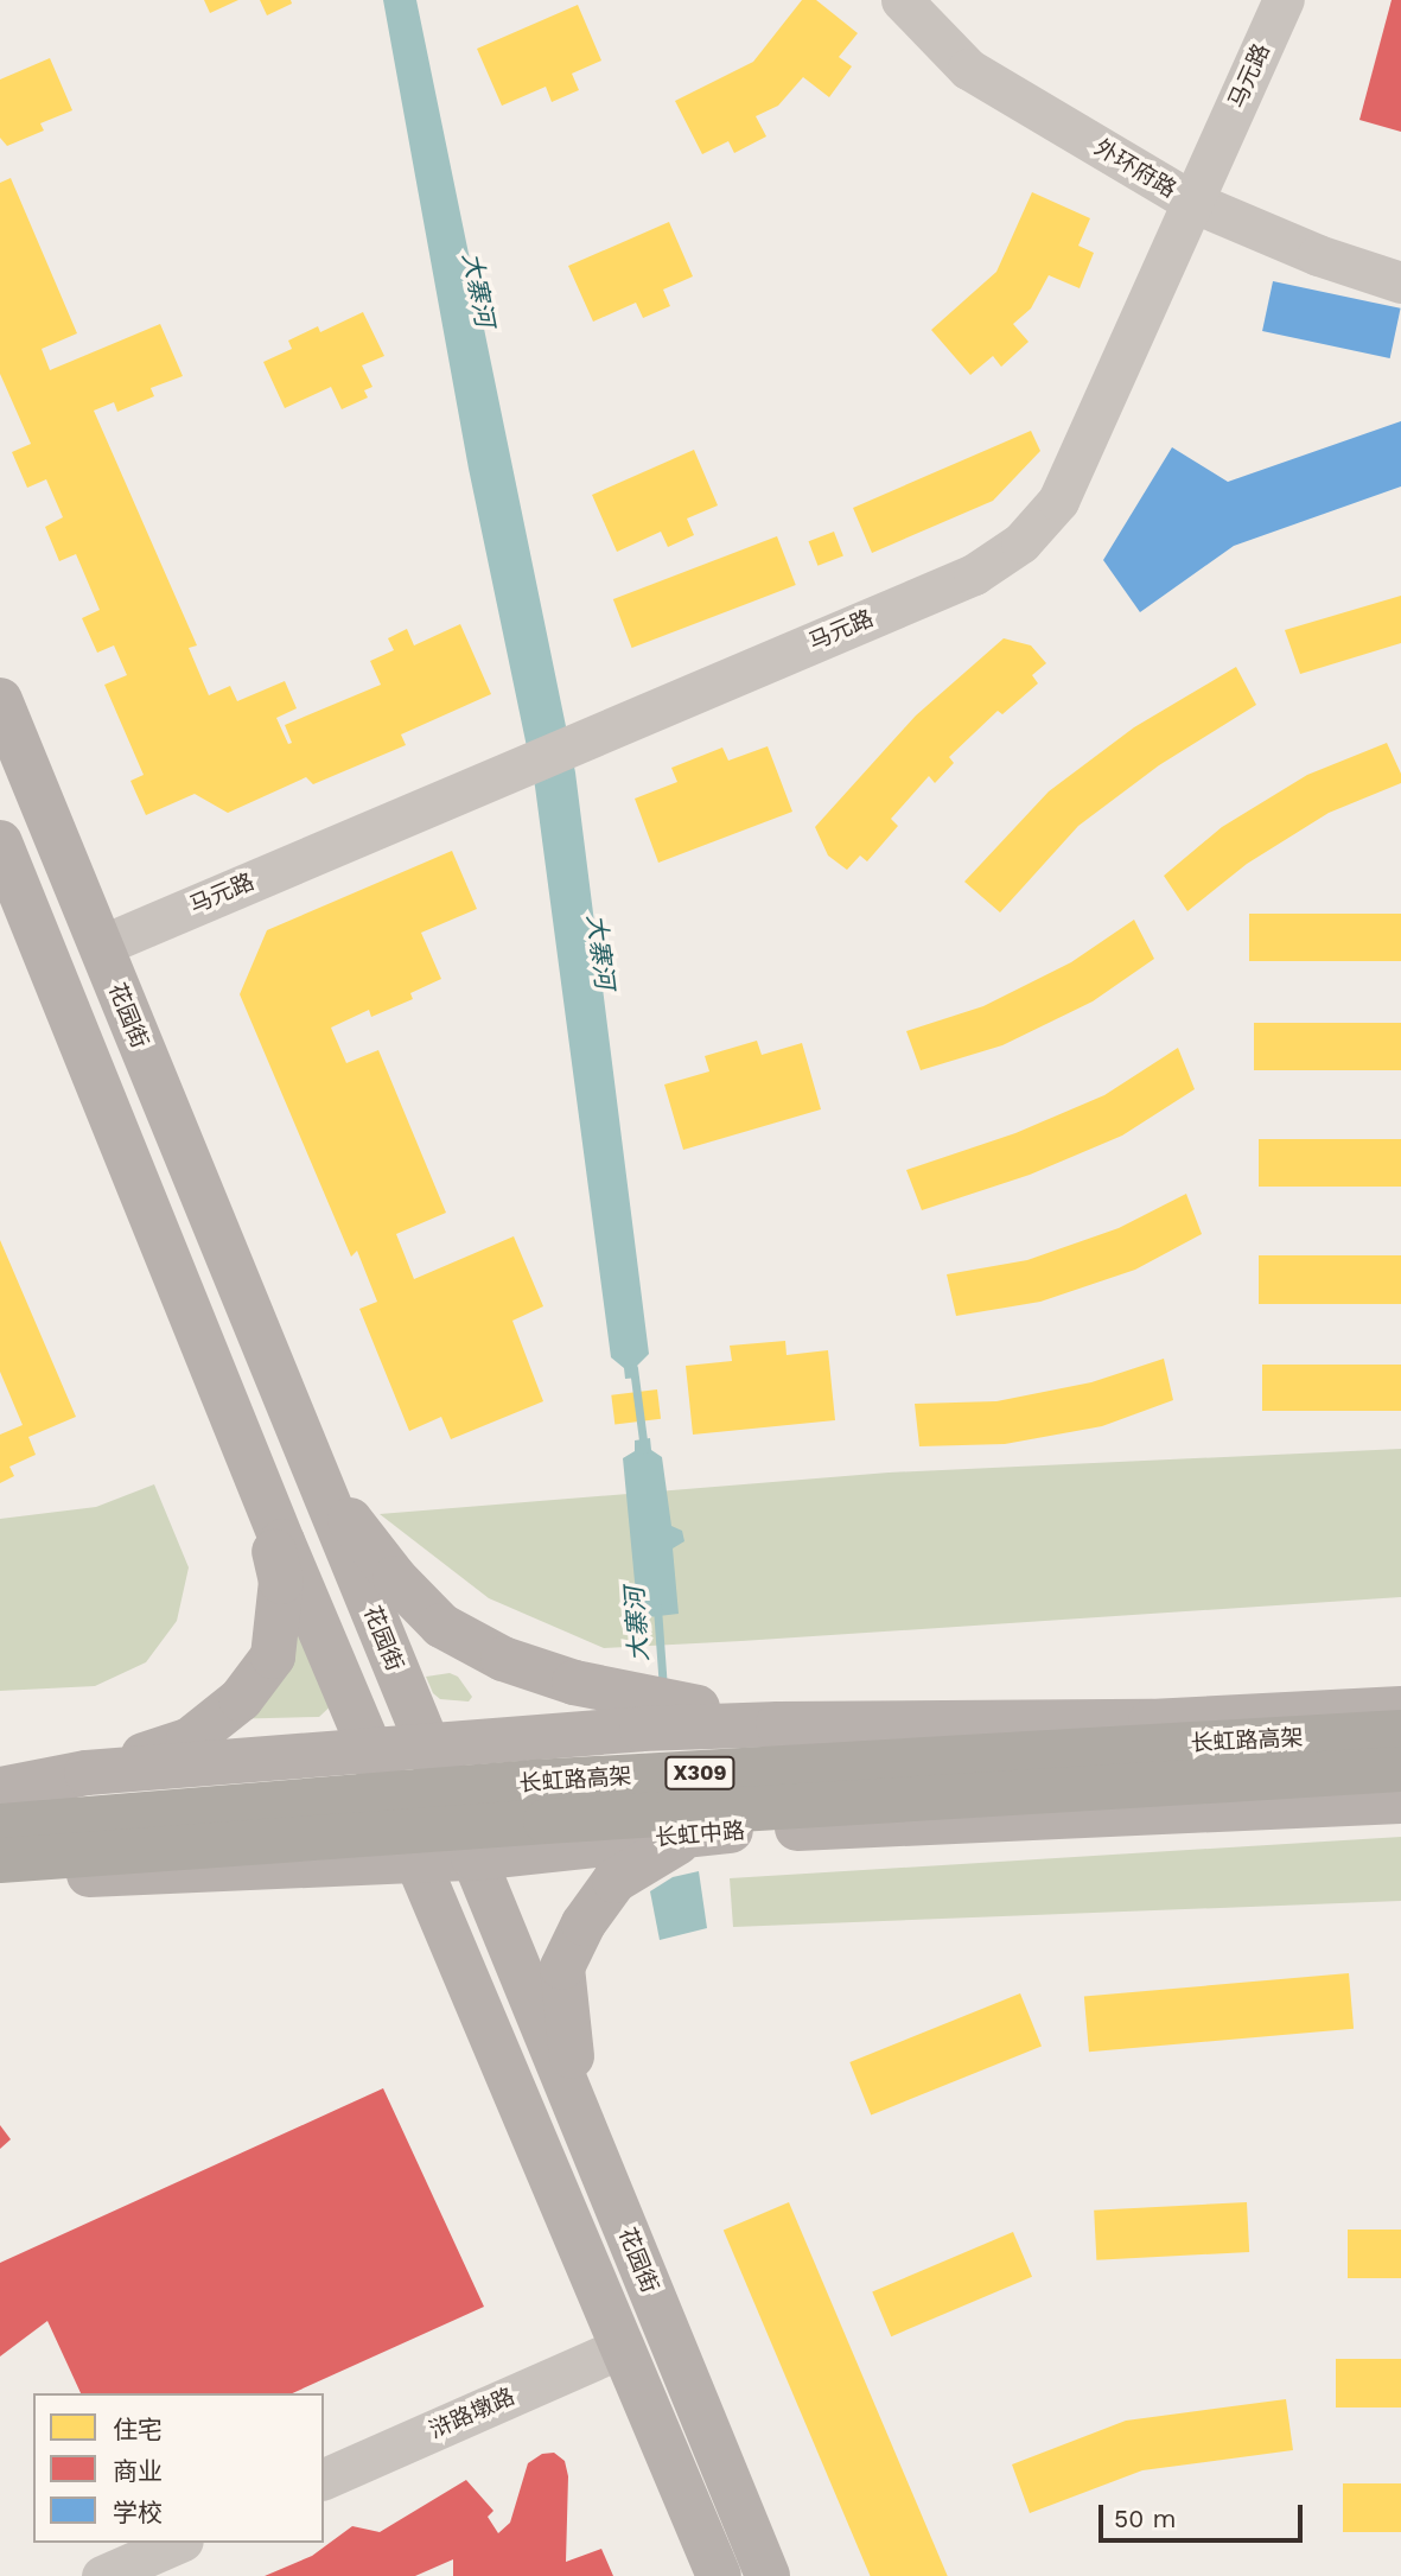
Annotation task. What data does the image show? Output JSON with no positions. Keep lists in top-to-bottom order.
{
  "streets": {
    "highway": ["长虹路高架", "X309"],
    "main road": ["花园街", "长虹中路"],
    "street": ["马元路", "外环府路", "浒路墩路"]
  },
  "crossings": [
    ["马元路", "外环府路"],
    ["马元路", "花园街"],
    ["花园街", "长虹中路"],
    ["花园街", "浒路墩路"]
  ],
  "water": ["大寨河"],
  "legend": ["住宅", "商业", "学校"],
  "scale_bar": "50 m"
}
